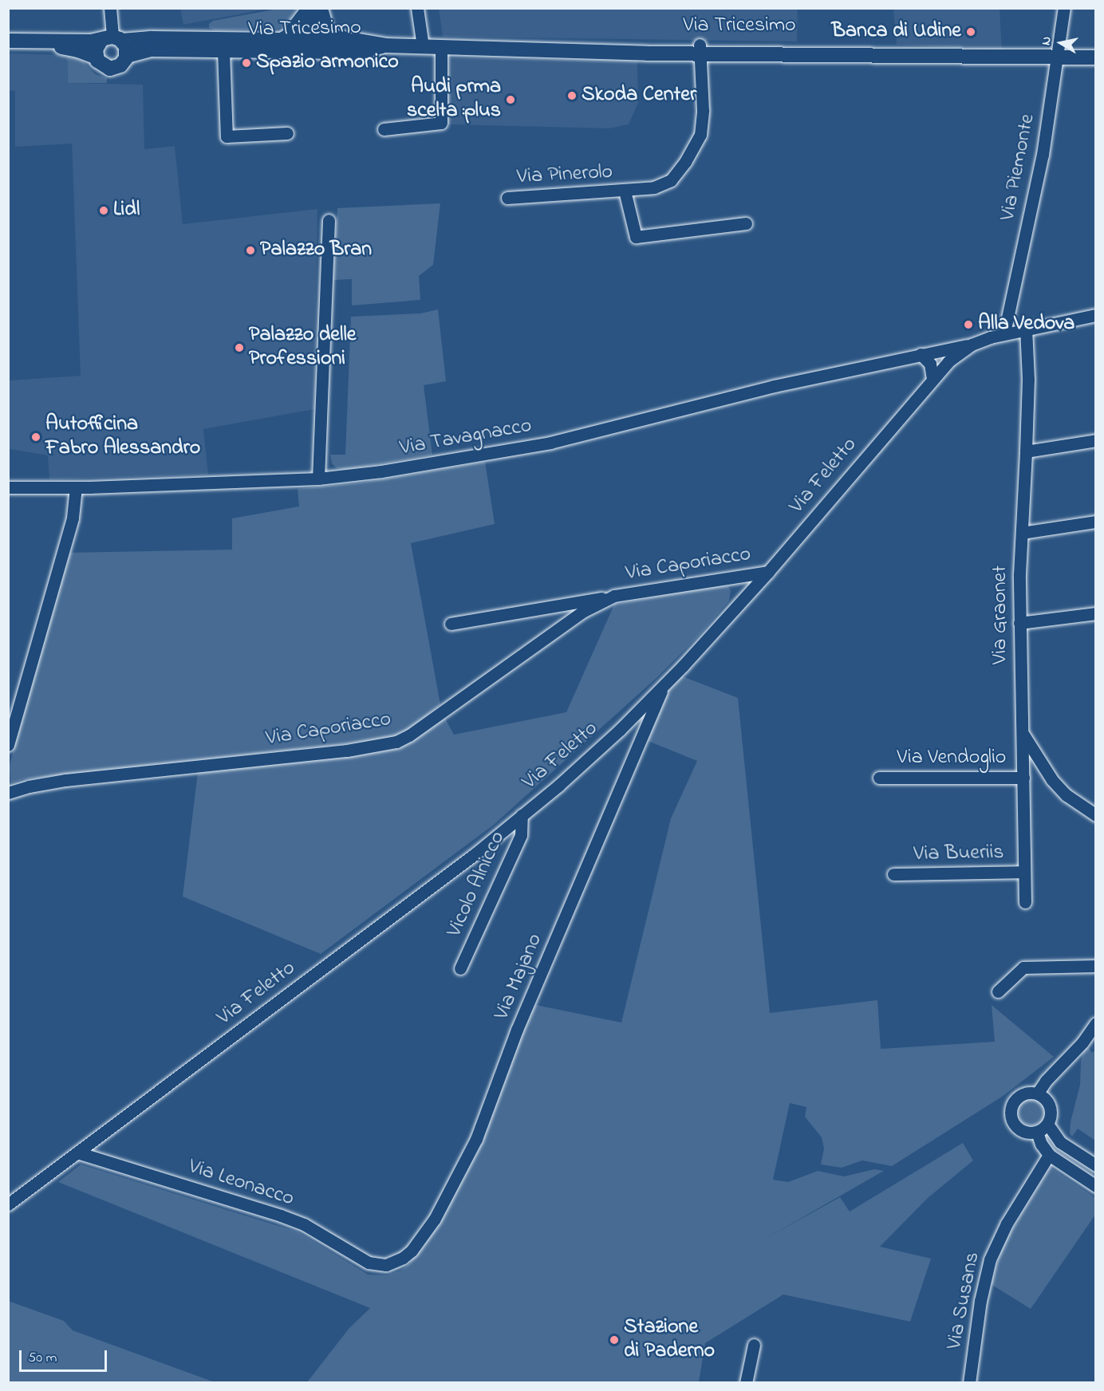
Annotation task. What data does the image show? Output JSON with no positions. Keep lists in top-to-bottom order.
{
  "streets": {
    "main road": ["Via Tricesimo"],
    "street": [
      "Via Piemonte",
      "Via Pinerolo",
      "Via Tavagnacco",
      "Via Feletto",
      "Via Caporiacco",
      "Via Graonet",
      "Via Vendoglio",
      "Via Bueriis",
      "Vicolo Alnicco",
      "Via Majano",
      "Via Leonacco",
      "Via Susans"
    ]
  },
  "crossings": [
    ["Via Tricesimo", "Via Piemonte"],
    ["Via Tricesimo", "Via Pinerolo"],
    ["Via Piemonte", "Via Feletto"],
    ["Via Tavagnacco", "Via Feletto"],
    ["Via Feletto", "Via Caporiacco"],
    ["Via Feletto", "Via Graonet"],
    ["Via Feletto", "Vicolo Alnicco"],
    ["Via Feletto", "Via Majano"],
    ["Via Feletto", "Via Leonacco"],
    ["Via Graonet", "Via Vendoglio"],
    ["Via Graonet", "Via Bueriis"],
    ["Via Majano", "Via Leonacco"]
  ],
  "places": [
    "Banca di Udine",
    "Spazio armonico",
    "Skoda Center",
    "Audi prma scelta :plus",
    "Lidl",
    "Palazzo Bran",
    "Alla Vedova",
    "Palazzo delle Professioni",
    "Autofficina Fabro Alessandro",
    "Stazione di Paderno"
  ],
  "scale_bar": "50 m",
  "north": "left"
}
